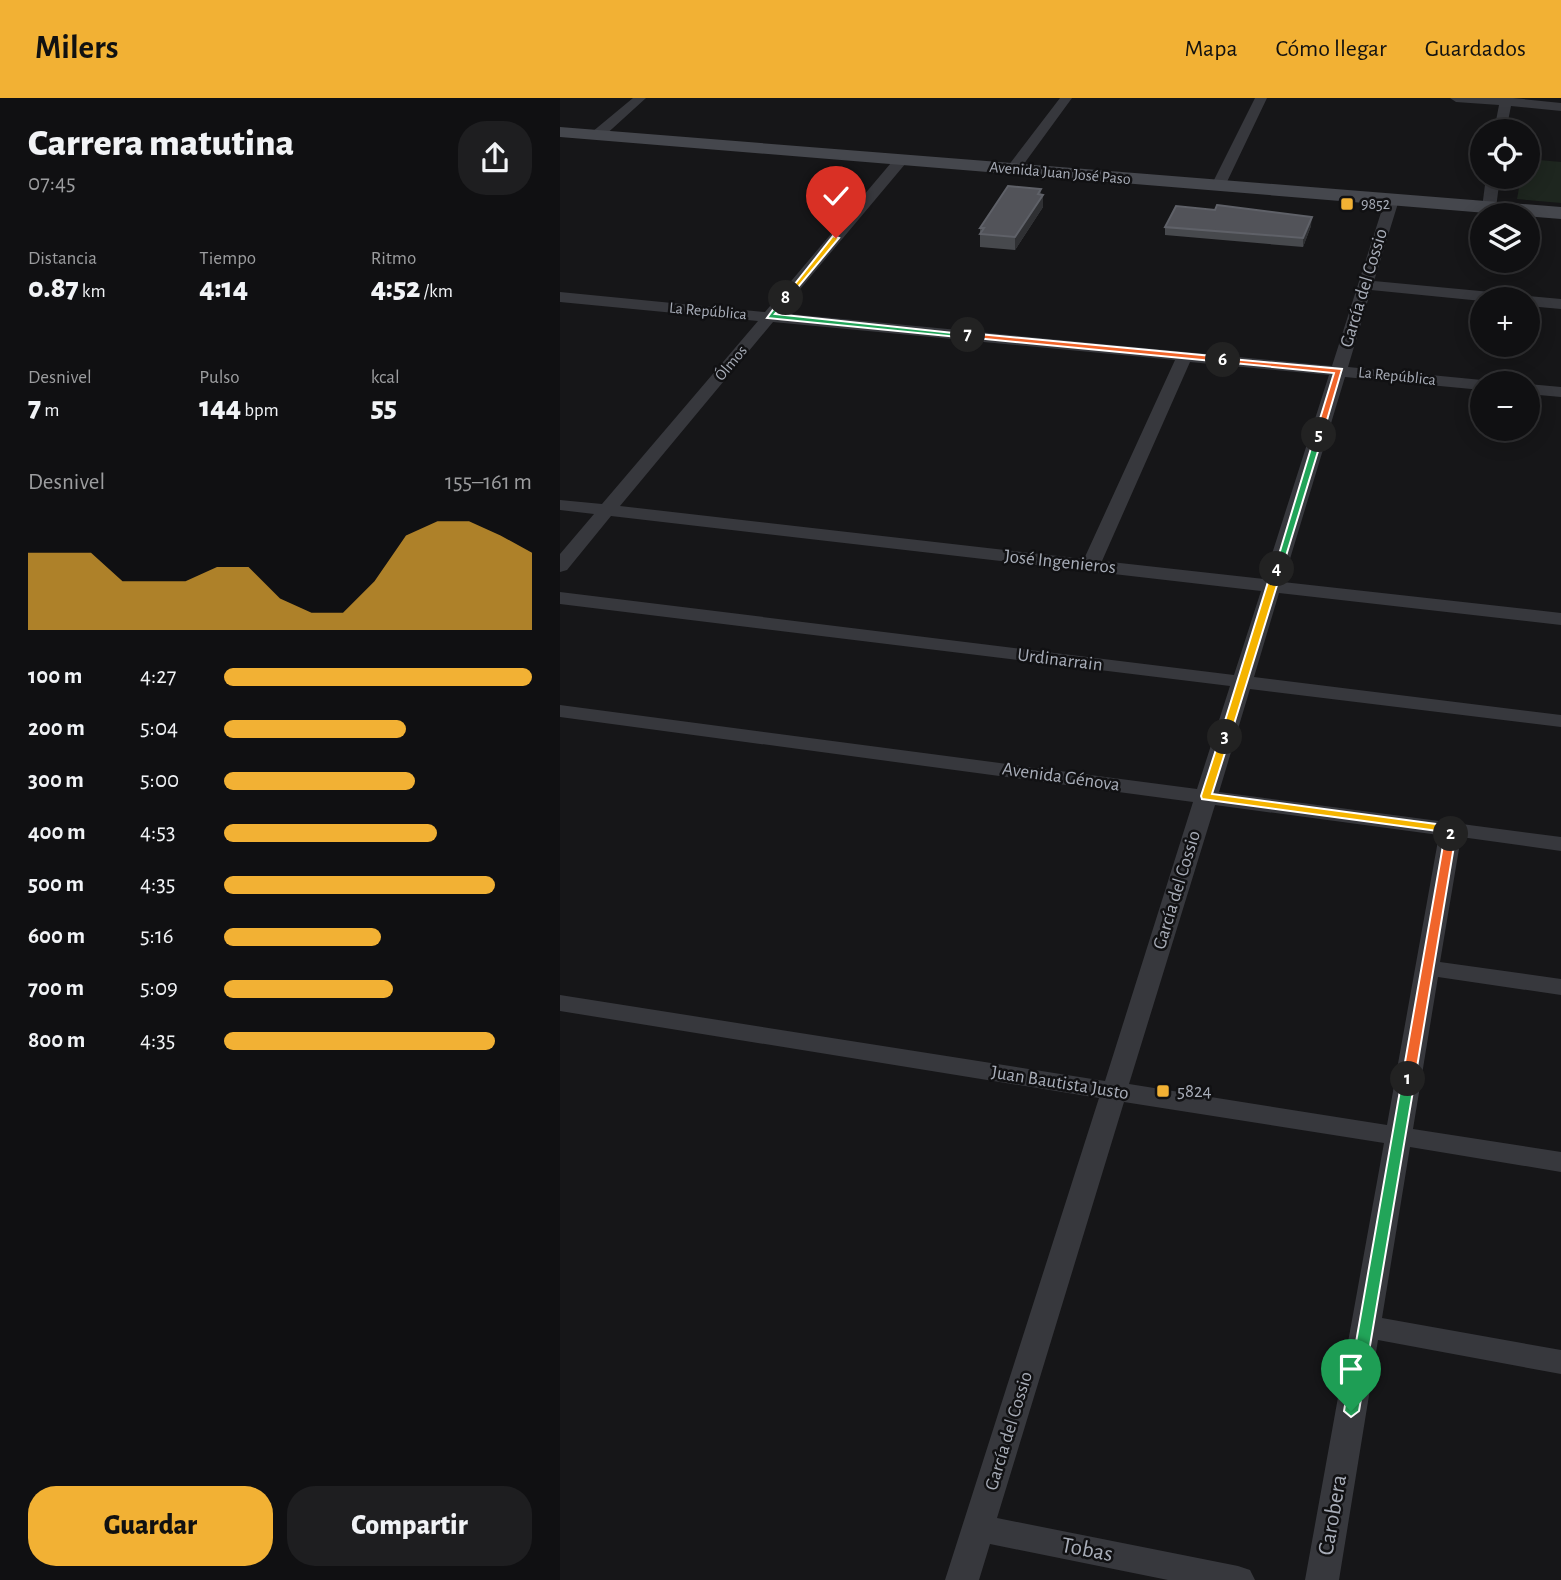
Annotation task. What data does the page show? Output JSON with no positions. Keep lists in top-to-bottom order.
{
  "streets": {
    "main road": ["Avenida Juan José Paso"],
    "street": [
      "García del Cossio",
      "La República",
      "Ólmos",
      "José Ingenieros",
      "Urdinarrain",
      "Avenida Génova",
      "Juan Bautista Justo",
      "Carobera",
      "Tobas"
    ]
  },
  "crossings": [
    ["Avenida Juan José Paso", "García del Cossio"],
    ["Avenida Juan José Paso", "Ólmos"],
    ["García del Cossio", "La República"],
    ["García del Cossio", "José Ingenieros"],
    ["García del Cossio", "Urdinarrain"],
    ["García del Cossio", "Avenida Génova"],
    ["García del Cossio", "Juan Bautista Justo"],
    ["García del Cossio", "Tobas"],
    ["La República", "Ólmos"],
    ["Ólmos", "José Ingenieros"],
    ["Avenida Génova", "Carobera"],
    ["Juan Bautista Justo", "Carobera"]
  ],
  "places": {
    "transit": ["9852", "5824"]
  },
  "page": {
    "header": "Milers",
    "nav": ["Mapa", "Cómo llegar", "Guardados"],
    "heading": ["Carrera matutina", "07:45"],
    "map_buttons": ["+", "−"],
    "stats": [
      ["Distancia", "0.87 km"],
      ["Tiempo", "4:14"],
      ["Ritmo", "4:52 /km"],
      ["Desnivel", "7 m"],
      ["Pulso", "144 bpm"],
      ["kcal", "55"]
    ],
    "pins": [
      "8",
      "7",
      "6",
      "5",
      "4",
      "3",
      "2",
      "1"
    ],
    "chart": ["Desnivel", "155–161 m"],
    "list": [
      {
        "name": "100 m",
        "note": "4:27"
      },
      {
        "name": "200 m",
        "note": "5:04"
      },
      {
        "name": "300 m",
        "note": "5:00"
      },
      {
        "name": "400 m",
        "note": "4:53"
      },
      {
        "name": "500 m",
        "note": "4:35"
      },
      {
        "name": "600 m",
        "note": "5:16"
      },
      {
        "name": "700 m",
        "note": "5:09"
      },
      {
        "name": "800 m",
        "note": "4:35"
      }
    ],
    "buttons": ["Guardar", "Compartir"]
  }
}
